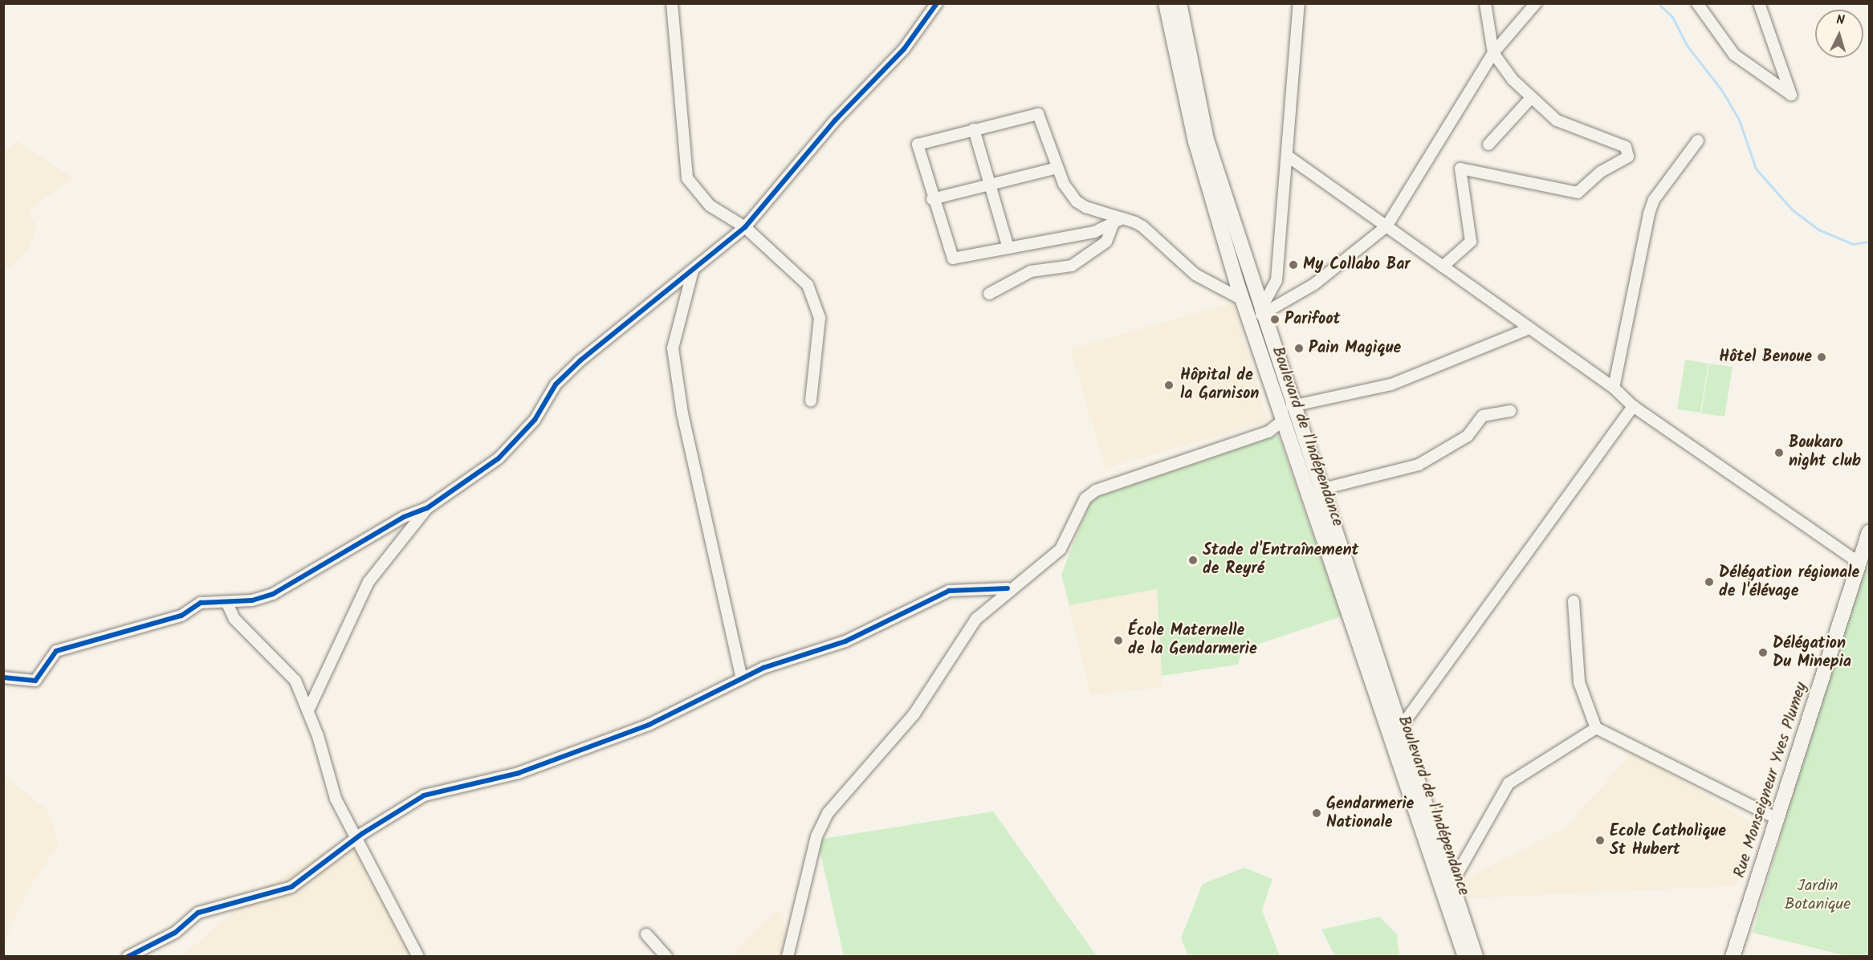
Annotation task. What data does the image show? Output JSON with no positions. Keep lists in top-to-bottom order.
{
  "streets": {
    "main road": ["Boulevard de l'Indépendance", "Rue Monseigneur Yves Plumey"]
  },
  "parks": ["Jardin Botanique"],
  "places": [
    "My Collabo Bar",
    "Parifoot",
    "Pain Magique",
    "Hôtel Benoue",
    "Hôpital de la Garnison",
    "Boukaro night club",
    "Stade d'Entraînement de Reyré",
    "Délégation régionale de l'élévage",
    "École Maternelle de la Gendarmerie",
    "Délégation Du Minepia",
    "Gendarmerie Nationale",
    "Ecole Catholique St Hubert"
  ],
  "north": "top"
}
